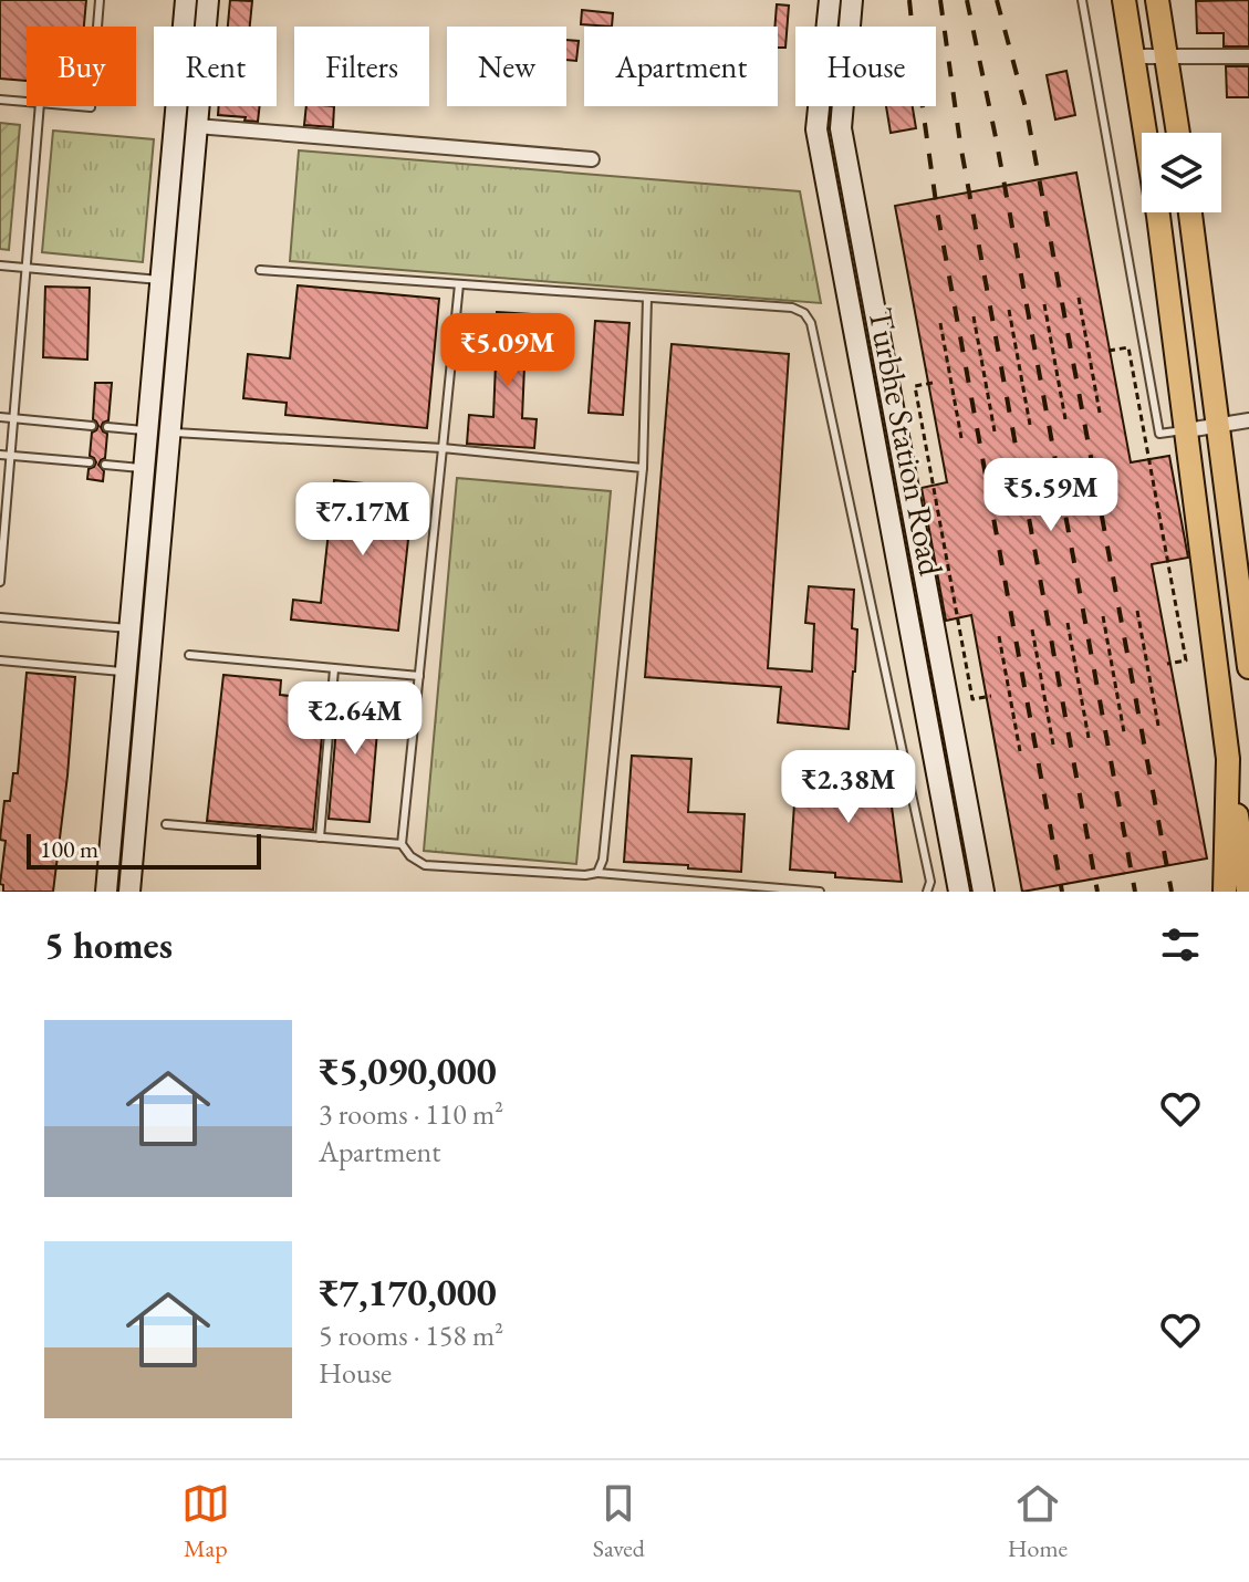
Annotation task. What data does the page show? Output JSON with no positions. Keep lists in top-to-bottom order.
{
  "streets": {
    "street": ["Turbhe Station Road"]
  },
  "scale_bar": "100 m",
  "page": {
    "chip": [
      "Buy",
      "Rent",
      "Filters",
      "New",
      "Apartment",
      "House"
    ],
    "price": [
      "₹5.09M",
      "₹5.59M",
      "₹7.17M",
      "₹2.64M",
      "₹2.38M"
    ],
    "scale": "100 m",
    "heading": "5 homes",
    "list": [
      {
        "name": "₹5,090,000",
        "note": "3 rooms · 110 m² · Apartment"
      },
      {
        "name": "₹7,170,000",
        "note": "5 rooms · 158 m² · House"
      }
    ],
    "tabs": ["Map", "Saved", "Home"]
  }
}
